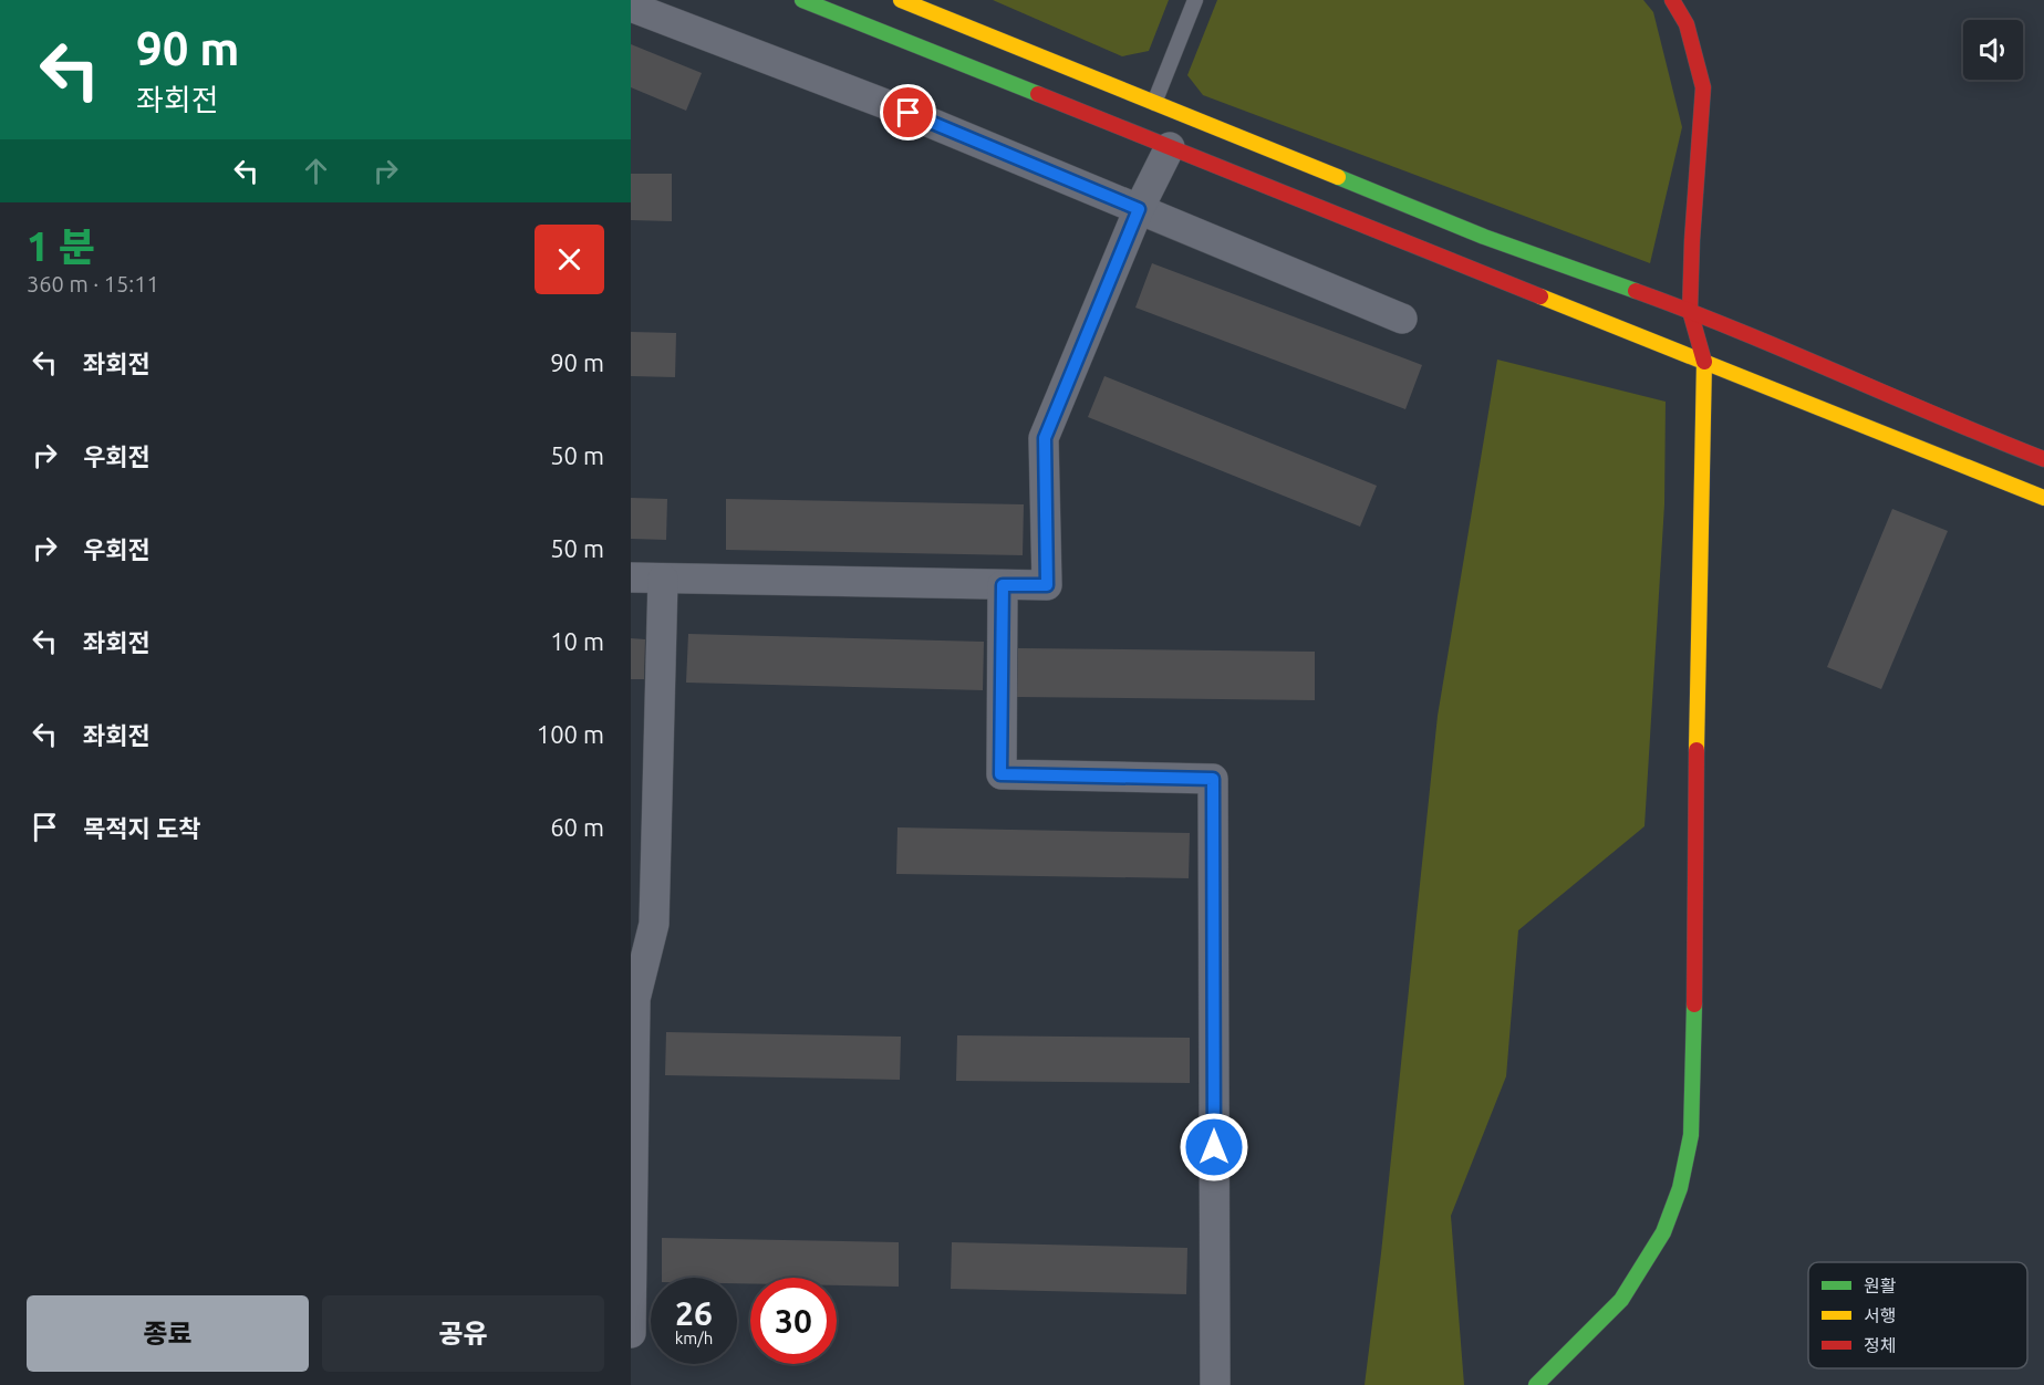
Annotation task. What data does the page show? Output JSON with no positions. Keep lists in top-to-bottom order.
{
  "legend": ["원활", "서행", "정체"],
  "page": {
    "turn": ["90 m", "좌회전"],
    "heading": ["1 분", "360 m · 15:11"],
    "list": [
      {
        "name": "좌회전",
        "value": "90 m"
      },
      {
        "name": "우회전",
        "value": "50 m"
      },
      {
        "name": "우회전",
        "value": "50 m"
      },
      {
        "name": "좌회전",
        "value": "10 m"
      },
      {
        "name": "좌회전",
        "value": "100 m"
      },
      {
        "name": "목적지 도착",
        "value": "60 m"
      }
    ],
    "speed": "26 km/h",
    "limit": "30",
    "buttons": ["종료", "공유"]
  }
}
